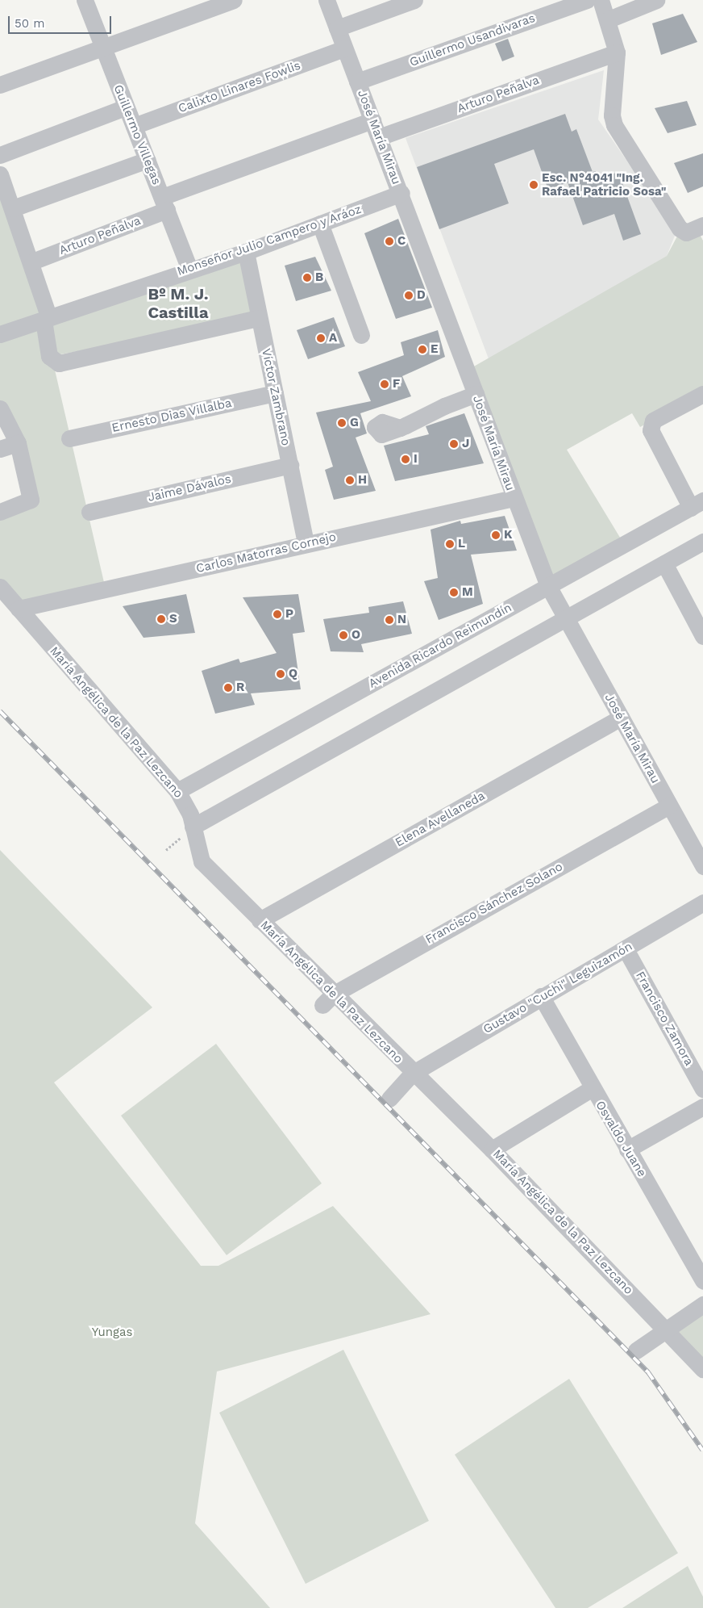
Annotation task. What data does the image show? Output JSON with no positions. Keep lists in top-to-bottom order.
{
  "streets": {
    "street": [
      "Guillermo Usandivaras",
      "Calixto Linares Fowlis",
      "Arturo Peñalva",
      "Guillermo Villegas",
      "José María Mirau",
      "Monseñor Julio Campero y Aráoz",
      "Víctor Zambrano",
      "Ernesto Dias Villalba",
      "Jaime Dávalos",
      "Carlos Matorras Cornejo",
      "Avenida Ricardo Reimundín",
      "María Angélica de la Paz Lezcano",
      "Elena Avellaneda",
      "Francisco Sánchez Solano",
      "Gustavo \"Cuchi\" Leguizamón",
      "Francisco Zamora",
      "Osvaldo Juane"
    ]
  },
  "crossings": [
    ["Guillermo Usandivaras", "José María Mirau"],
    ["Calixto Linares Fowlis", "Guillermo Villegas"],
    ["Calixto Linares Fowlis", "José María Mirau"],
    ["Arturo Peñalva", "Guillermo Villegas"],
    ["Arturo Peñalva", "José María Mirau"],
    ["Guillermo Villegas", "Monseñor Julio Campero y Aráoz"],
    ["José María Mirau", "Monseñor Julio Campero y Aráoz"],
    ["José María Mirau", "Carlos Matorras Cornejo"],
    ["José María Mirau", "Avenida Ricardo Reimundín"],
    ["José María Mirau", "Elena Avellaneda"],
    ["José María Mirau", "Francisco Sánchez Solano"],
    ["Monseñor Julio Campero y Aráoz", "Víctor Zambrano"],
    ["Víctor Zambrano", "Ernesto Dias Villalba"],
    ["Víctor Zambrano", "Jaime Dávalos"],
    ["Víctor Zambrano", "Carlos Matorras Cornejo"],
    ["Carlos Matorras Cornejo", "María Angélica de la Paz Lezcano"],
    ["Avenida Ricardo Reimundín", "María Angélica de la Paz Lezcano"],
    ["María Angélica de la Paz Lezcano", "Elena Avellaneda"],
    ["María Angélica de la Paz Lezcano", "Francisco Sánchez Solano"],
    ["María Angélica de la Paz Lezcano", "Gustavo \"Cuchi\" Leguizamón"],
    ["Gustavo \"Cuchi\" Leguizamón", "Francisco Zamora"],
    ["Gustavo \"Cuchi\" Leguizamón", "Osvaldo Juane"]
  ],
  "districts": ["Bº M. J. Castilla"],
  "parks": ["Yungas"],
  "places": [
    "Esc. N°4041 \"Ing. Rafael Patricio Sosa\"",
    "C",
    "B",
    "D",
    "A",
    "E",
    "F",
    "G",
    "J",
    "I",
    "H",
    "K",
    "L",
    "M",
    "P",
    "S",
    "N",
    "O",
    "Q",
    "R"
  ],
  "scale_bar": "50 m"
}
